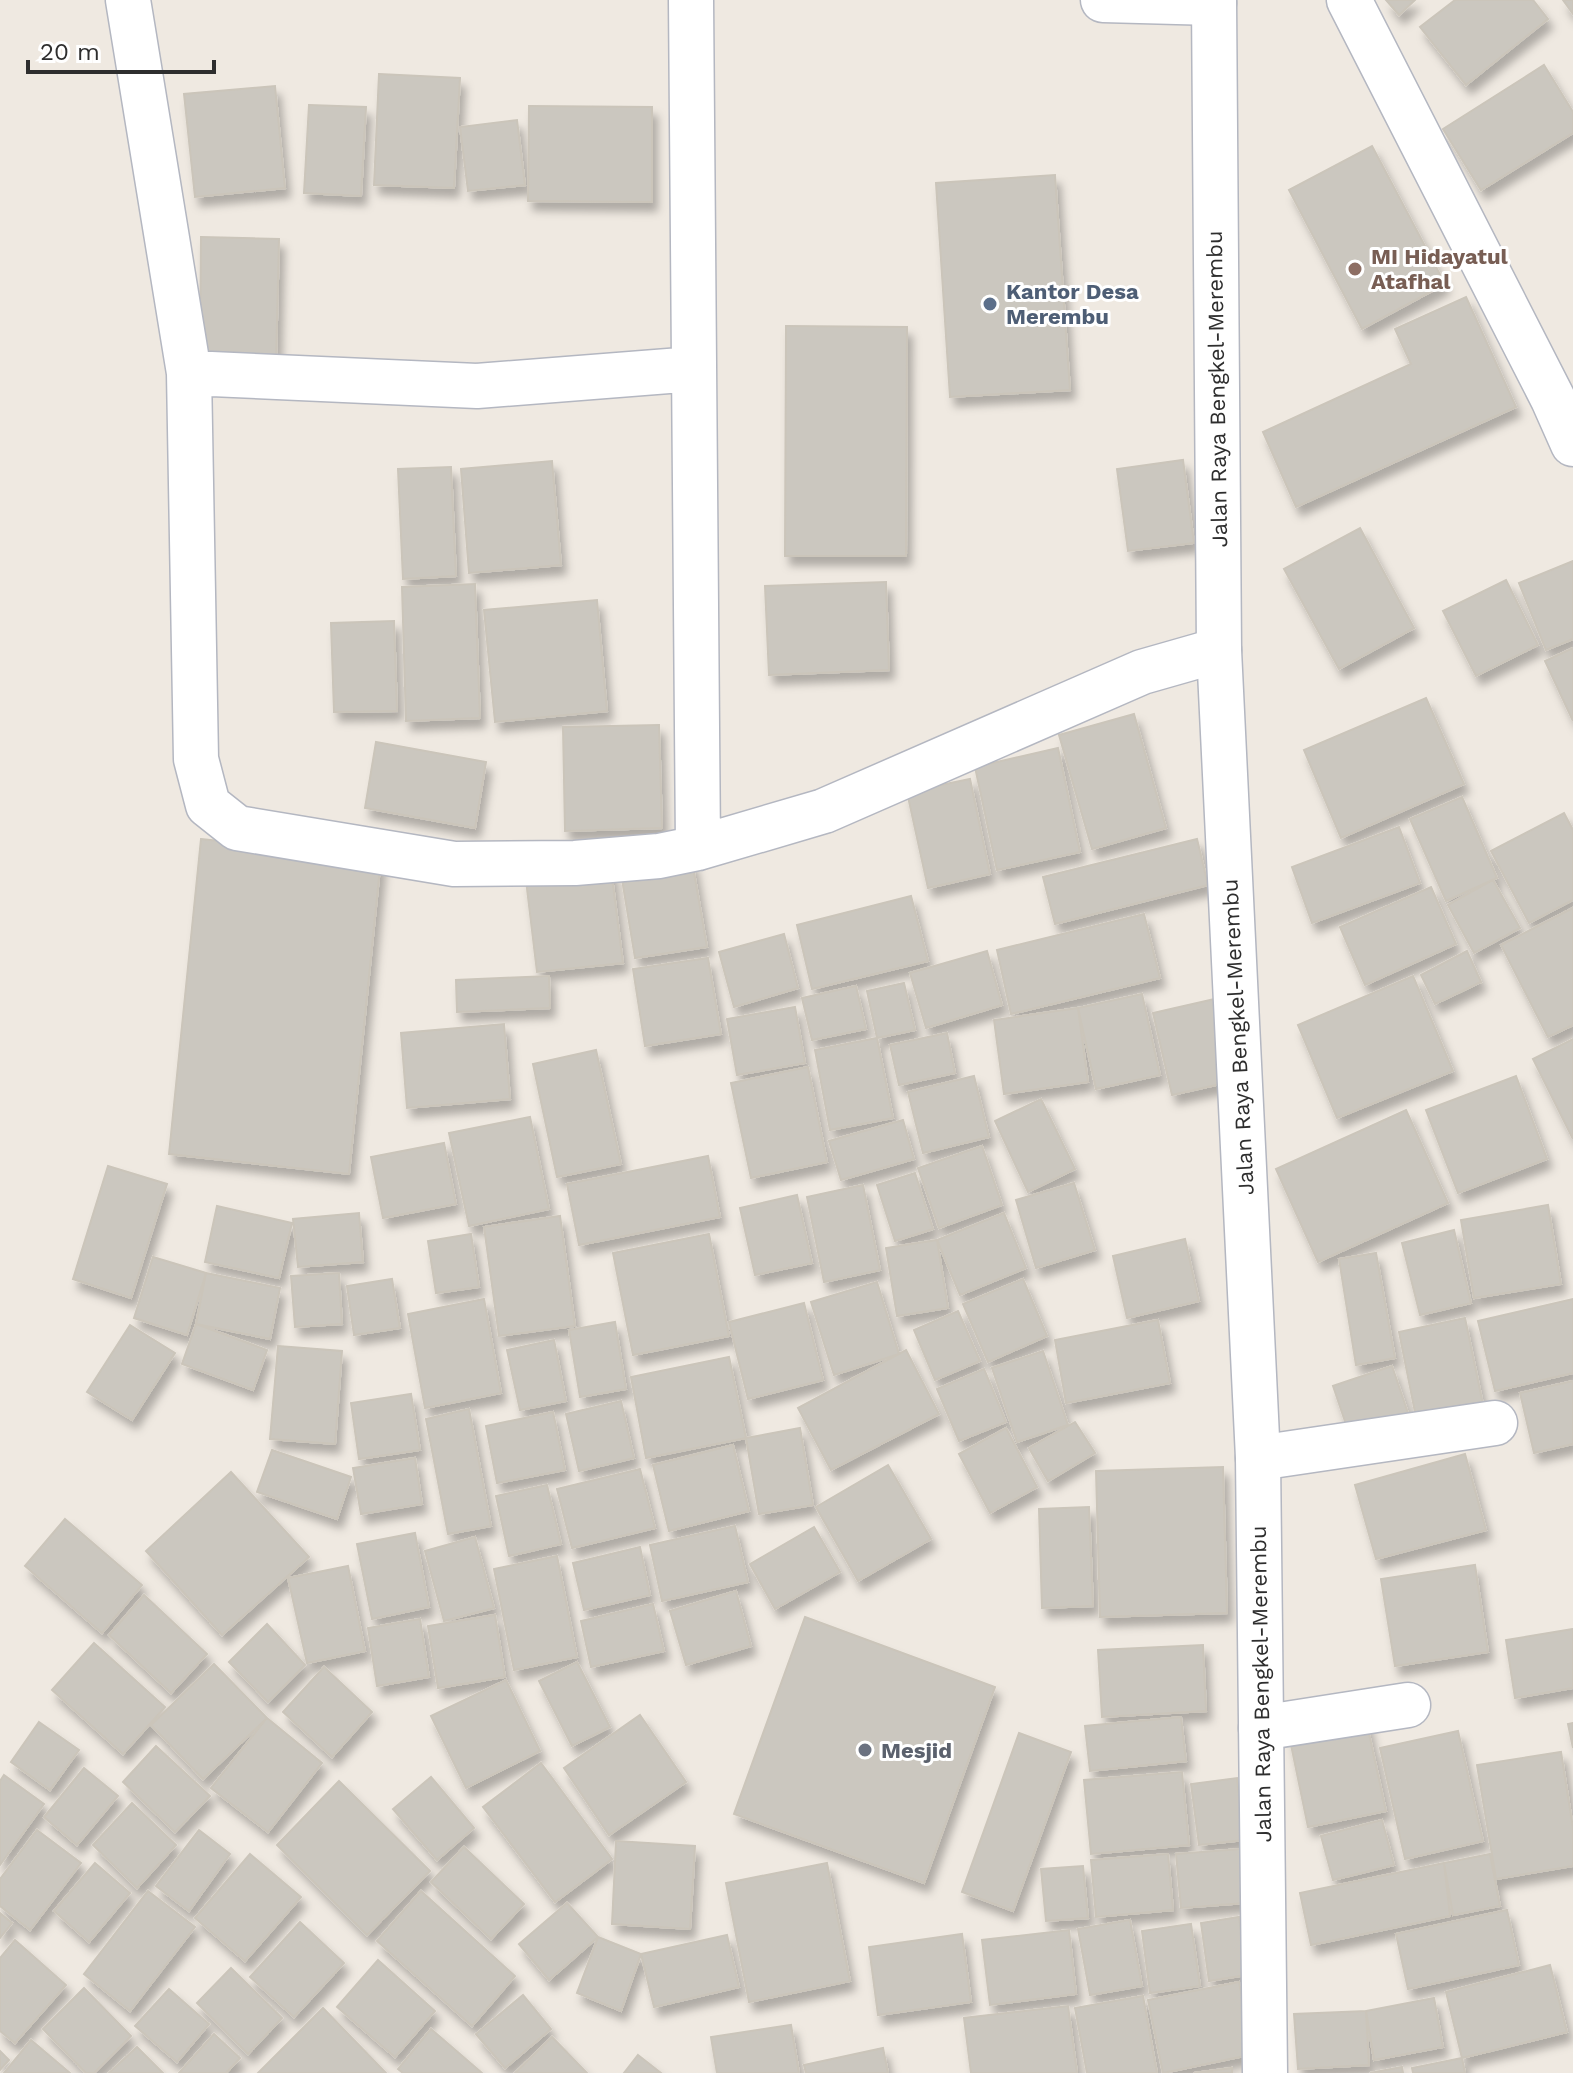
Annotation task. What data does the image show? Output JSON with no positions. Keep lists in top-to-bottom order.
{
  "streets": {
    "street": ["Jalan Raya Bengkel-Merembu"]
  },
  "places": ["MI Hidayatul Atafhal", "Kantor Desa Merembu", "Mesjid"],
  "scale_bar": "20 m"
}
